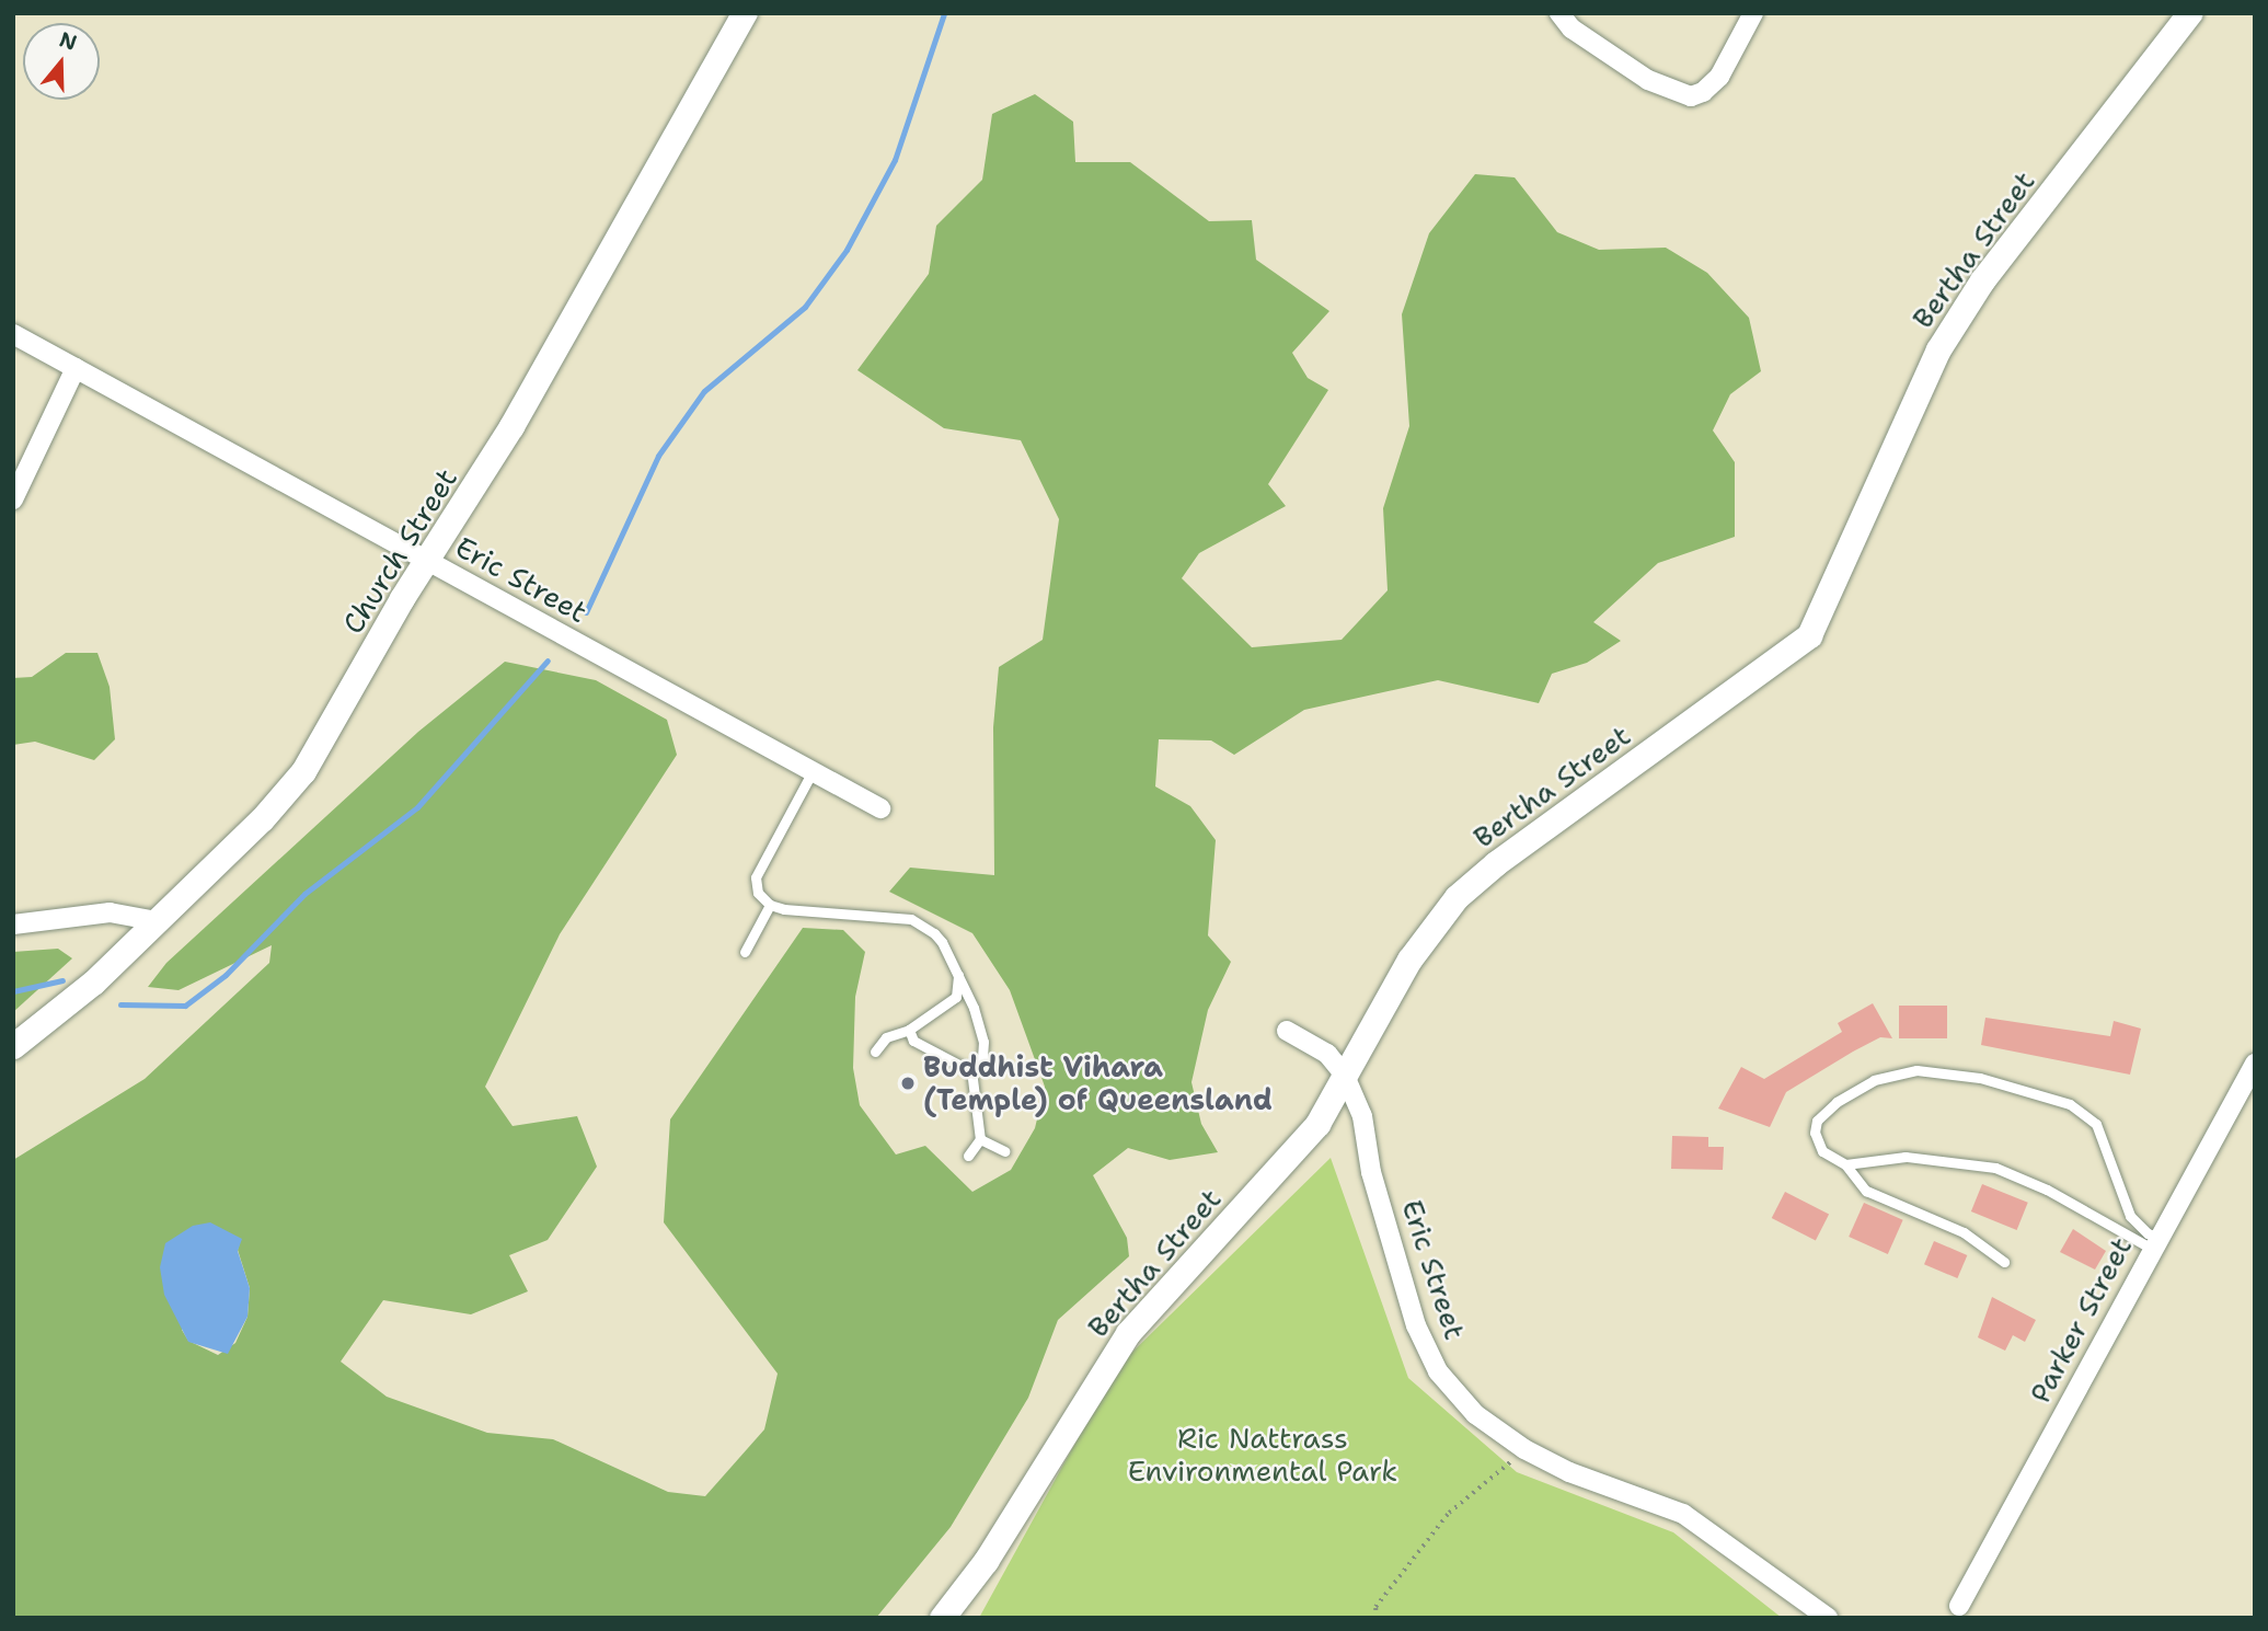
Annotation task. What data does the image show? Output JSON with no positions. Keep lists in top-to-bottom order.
{
  "streets": {
    "street": [
      "Bertha Street",
      "Church Street",
      "Eric Street",
      "Parker Street"
    ]
  },
  "crossings": [
    ["Bertha Street", "Eric Street"],
    ["Church Street", "Eric Street"]
  ],
  "parks": ["Ric Nattrass Environmental Park"],
  "places": ["Buddhist Vihara (Temple) of Queensland"],
  "north": "top"
}
